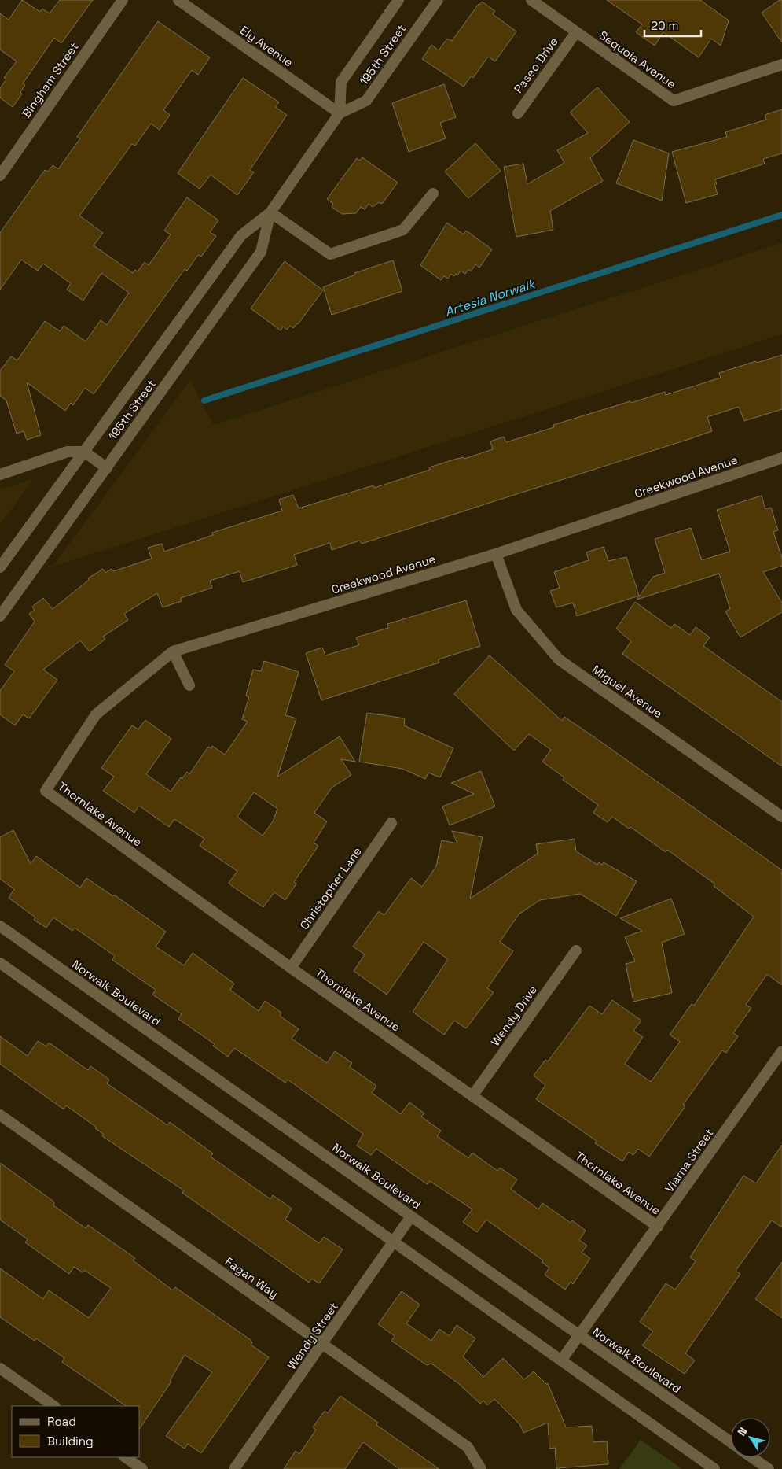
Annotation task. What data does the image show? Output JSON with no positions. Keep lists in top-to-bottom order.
{
  "streets": {
    "street": [
      "Ely Avenue",
      "195th Street",
      "Sequoia Avenue",
      "Paseo Drive",
      "Bingham Street",
      "Creekwood Avenue",
      "Miguel Avenue",
      "Thornlake Avenue",
      "Christopher Lane",
      "Norwalk Boulevard",
      "Wendy Drive",
      "Viarna Street",
      "Fagan Way",
      "Wendy Street"
    ]
  },
  "crossings": [
    ["Ely Avenue", "195th Street"],
    ["Sequoia Avenue", "Paseo Drive"],
    ["Creekwood Avenue", "Miguel Avenue"],
    ["Creekwood Avenue", "Thornlake Avenue"],
    ["Thornlake Avenue", "Christopher Lane"],
    ["Thornlake Avenue", "Wendy Drive"],
    ["Thornlake Avenue", "Viarna Street"],
    ["Norwalk Boulevard", "Viarna Street"],
    ["Norwalk Boulevard", "Wendy Street"],
    ["Fagan Way", "Wendy Street"]
  ],
  "water": ["Artesia Norwalk"],
  "legend": ["Road", "Building"],
  "scale_bar": "20 m",
  "north": "top left"
}
